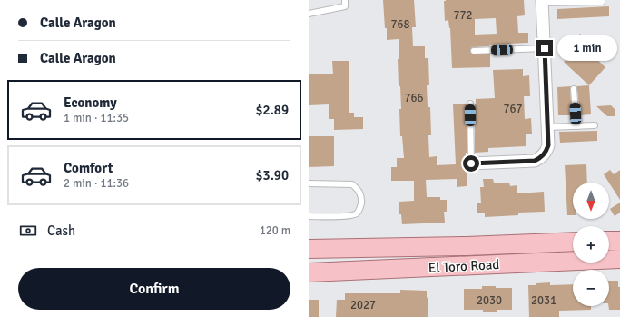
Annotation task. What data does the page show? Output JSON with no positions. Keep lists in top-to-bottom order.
{
  "streets": {
    "main road": ["El Toro Road"]
  },
  "house_numbers": [
    "772",
    "768",
    "766",
    "767",
    "2030",
    "2031",
    "2027"
  ],
  "north": "bottom",
  "page": {
    "banner": ["Calle Aragon", "Calle Aragon"],
    "bubble": "1 min",
    "list": [
      {
        "name": "Economy",
        "note": "1 min · 11:35",
        "value": "$2.89"
      },
      {
        "name": "Comfort",
        "note": "2 min · 11:36",
        "value": "$3.90"
      }
    ],
    "map_buttons": ["+", "−"],
    "pay": ["Cash", "120 m"],
    "buttons": "Confirm"
  }
}
